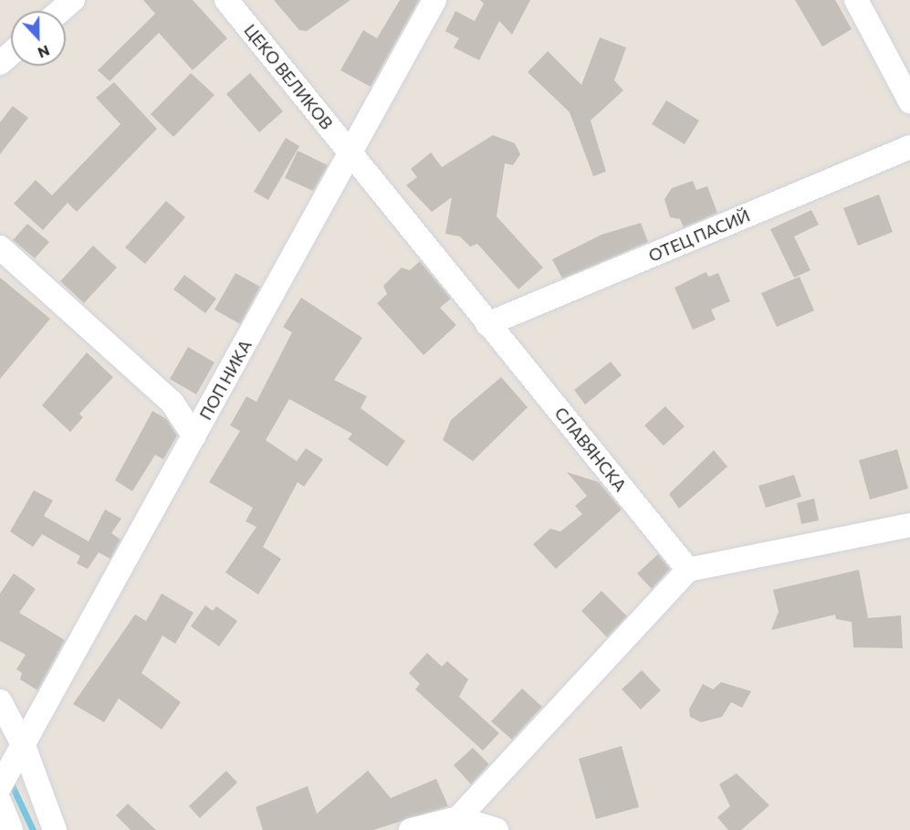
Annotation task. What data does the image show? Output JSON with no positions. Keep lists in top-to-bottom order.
{
  "streets": {
    "street": [
      "ЦЕКО ВЕЛИКОВ",
      "ОТЕЦ ПАСИЙ",
      "ПОП НИКА",
      "СЛАВЯНСКА"
    ]
  },
  "crossings": [
    ["ЦЕКО ВЕЛИКОВ", "ПОП НИКА"],
    ["ЦЕКО ВЕЛИКОВ", "СЛАВЯНСКА"],
    ["ОТЕЦ ПАСИЙ", "СЛАВЯНСКА"],
    ["ПОП НИКА", "СЛАВЯНСКА"]
  ],
  "north": "bottom"
}
